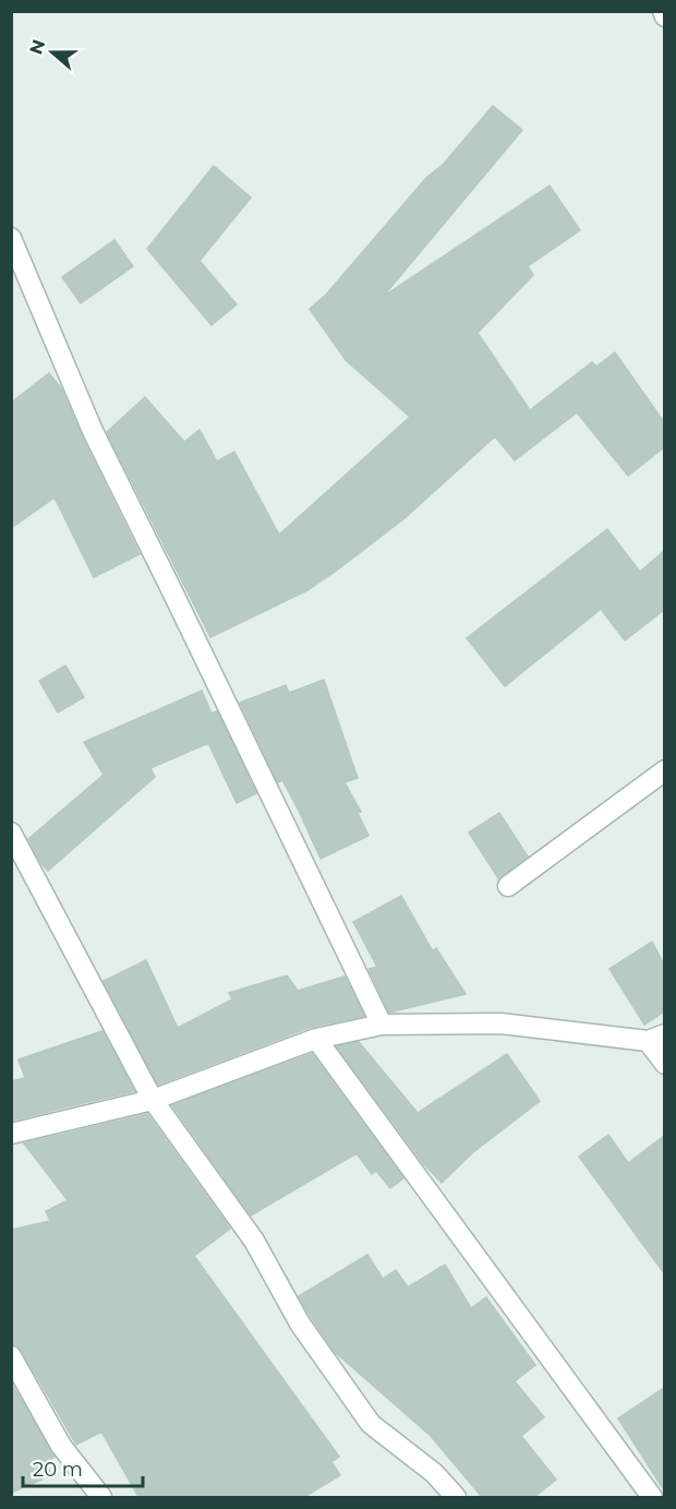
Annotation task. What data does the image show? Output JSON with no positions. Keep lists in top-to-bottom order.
{
  "scale_bar": "20 m",
  "north": "left"
}
